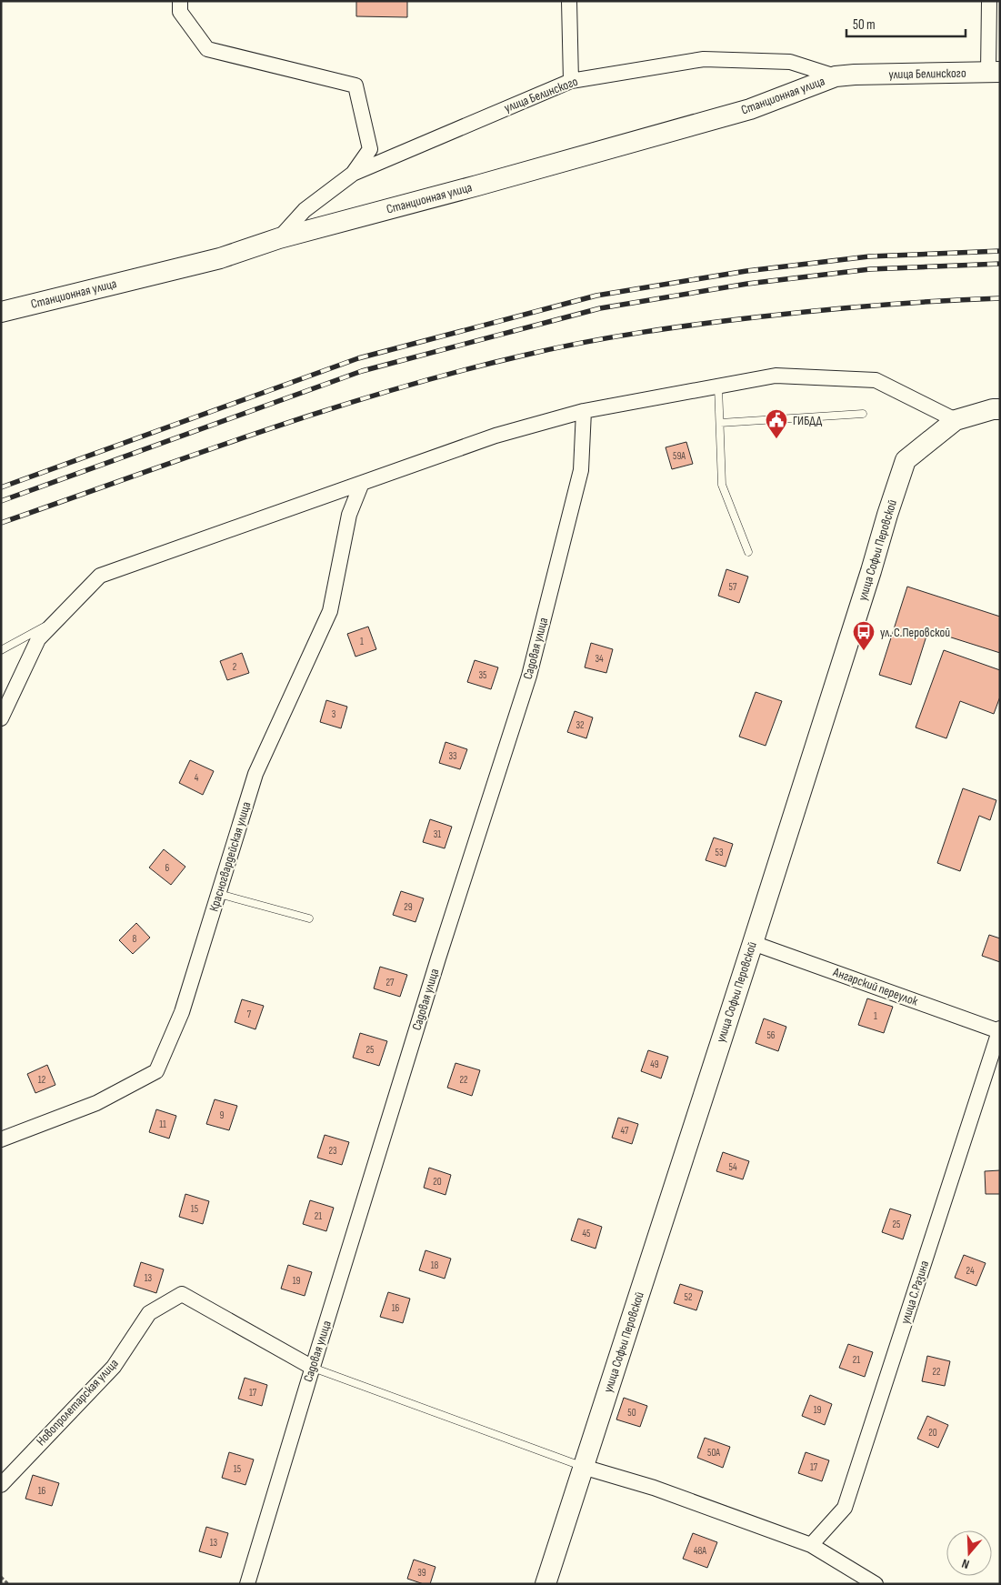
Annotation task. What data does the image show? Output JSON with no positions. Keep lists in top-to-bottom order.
{
  "streets": {
    "main road": ["улица Белинского", "Станционная улица", "улица Софьи Перовской"],
    "street": [
      "Садовая улица",
      "Красногвардейская улица",
      "Ангарский переулок",
      "улица С.Разина",
      "Новопролетарская улица"
    ]
  },
  "crossings": [
    ["улица Белинского", "Станционная улица"],
    ["улица Софьи Перовской", "Ангарский переулок"],
    ["Садовая улица", "Новопролетарская улица"],
    ["Ангарский переулок", "улица С.Разина"]
  ],
  "places": {
    "public building": ["ГИБДД"],
    "bus stop": ["ул. С.Перовской"]
  },
  "house_numbers": [
    "59А",
    "57",
    "1",
    "34",
    "2",
    "35",
    "3",
    "32",
    "33",
    "4",
    "31",
    "53",
    "6",
    "29",
    "8",
    "27",
    "7",
    "1",
    "56",
    "25",
    "49",
    "12",
    "22",
    "9",
    "11",
    "47",
    "23",
    "54",
    "20",
    "15",
    "21",
    "25",
    "45",
    "18",
    "24",
    "13",
    "19",
    "52",
    "16",
    "21",
    "22",
    "17",
    "19",
    "50",
    "20",
    "50А",
    "17",
    "15",
    "16",
    "13",
    "48А",
    "39"
  ],
  "scale_bar": "50 m",
  "north": "bottom"
}
